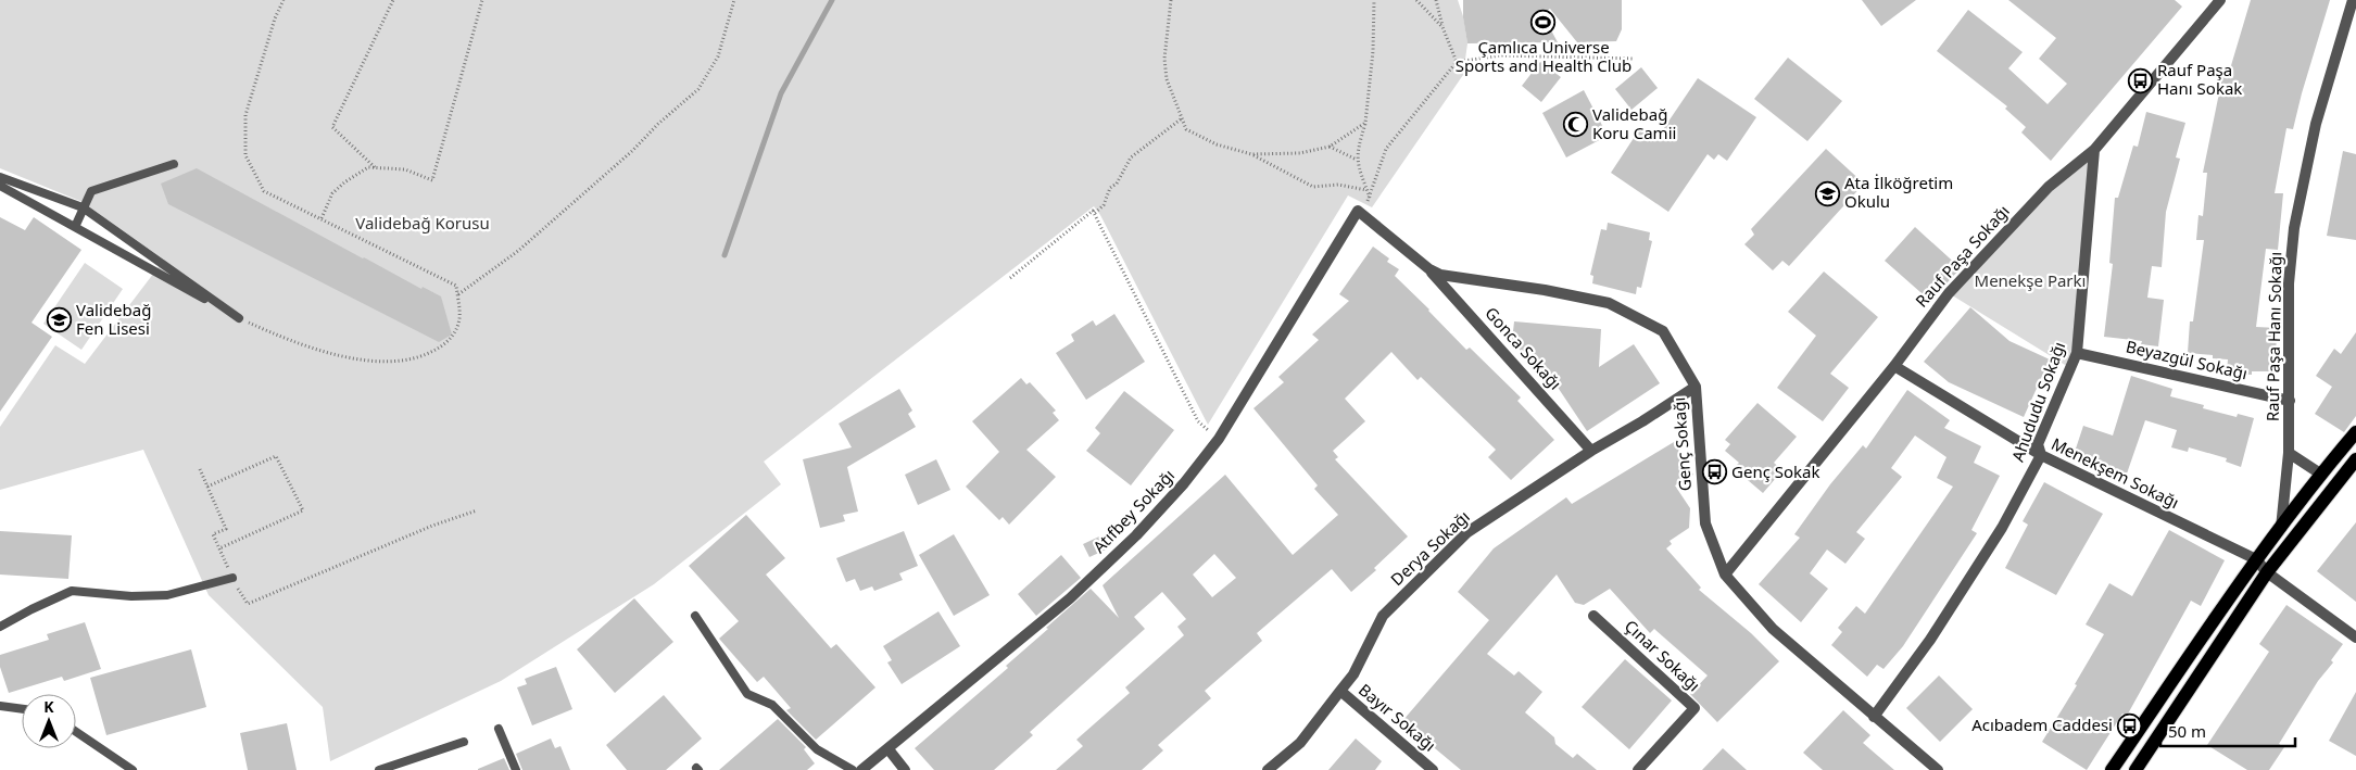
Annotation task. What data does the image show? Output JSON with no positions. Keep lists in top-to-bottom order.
{
  "streets": {
    "street": [
      "Rauf Paşa Sokağı",
      "Rauf Paşa Hanı Sokağı",
      "Gonca Sokağı",
      "Beyazgül Sokağı",
      "Ahududu Sokağı",
      "Genç Sokağı",
      "Menekşem Sokağı",
      "Atıfbey Sokağı",
      "Derya Sokağı",
      "Çınar Sokağı",
      "Bayır Sokağı"
    ]
  },
  "crossings": [
    ["Rauf Paşa Sokağı", "Ahududu Sokağı"],
    ["Rauf Paşa Sokağı", "Genç Sokağı"],
    ["Rauf Paşa Sokağı", "Menekşem Sokağı"],
    ["Rauf Paşa Hanı Sokağı", "Beyazgül Sokağı"],
    ["Gonca Sokağı", "Genç Sokağı"],
    ["Gonca Sokağı", "Derya Sokağı"],
    ["Beyazgül Sokağı", "Ahududu Sokağı"],
    ["Ahududu Sokağı", "Genç Sokağı"],
    ["Ahududu Sokağı", "Menekşem Sokağı"],
    ["Genç Sokağı", "Atıfbey Sokağı"],
    ["Genç Sokağı", "Derya Sokağı"],
    ["Derya Sokağı", "Bayır Sokağı"]
  ],
  "parks": ["Validebağ Korusu", "Menekşe Parkı"],
  "places": {
    "sports": ["Çamlıca Universe Sports and Health Club"],
    "bus stop": ["Rauf Paşa Hanı Sokak", "Genç Sokak", "Acıbadem Caddesi"],
    "mosque": ["Validebağ Koru Camii"],
    "school or university": ["Ata İlköğretim Okulu", "Validebağ Fen Lisesi"]
  },
  "scale_bar": "50 m",
  "north": "top"
}
